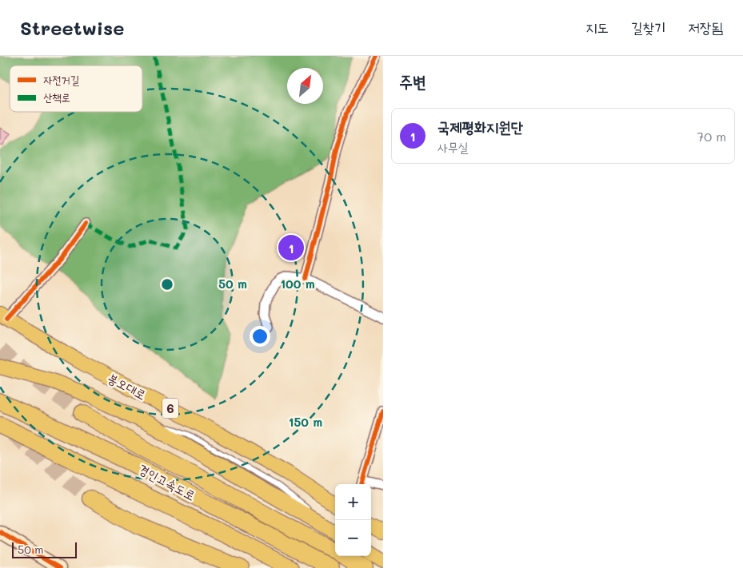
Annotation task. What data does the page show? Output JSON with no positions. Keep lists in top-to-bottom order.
{
  "streets": {
    "highway": ["경인고속도로"],
    "main road": ["봉오대로", "6"]
  },
  "legend": ["자전거길", "산책로"],
  "scale_bar": "50 m",
  "north": "top right",
  "page": {
    "header": "Streetwise",
    "nav": ["지도", "길찾기", "저장됨"],
    "heading": "주변",
    "list": [
      {
        "mark": "1",
        "name": "국제평화지원단",
        "note": "사무실",
        "value": "70 m"
      }
    ],
    "pins": "1",
    "map_buttons": ["+", "−"],
    "scale": "50 m"
  },
  "rings": ["50 m", "100 m", "150 m"]
}
